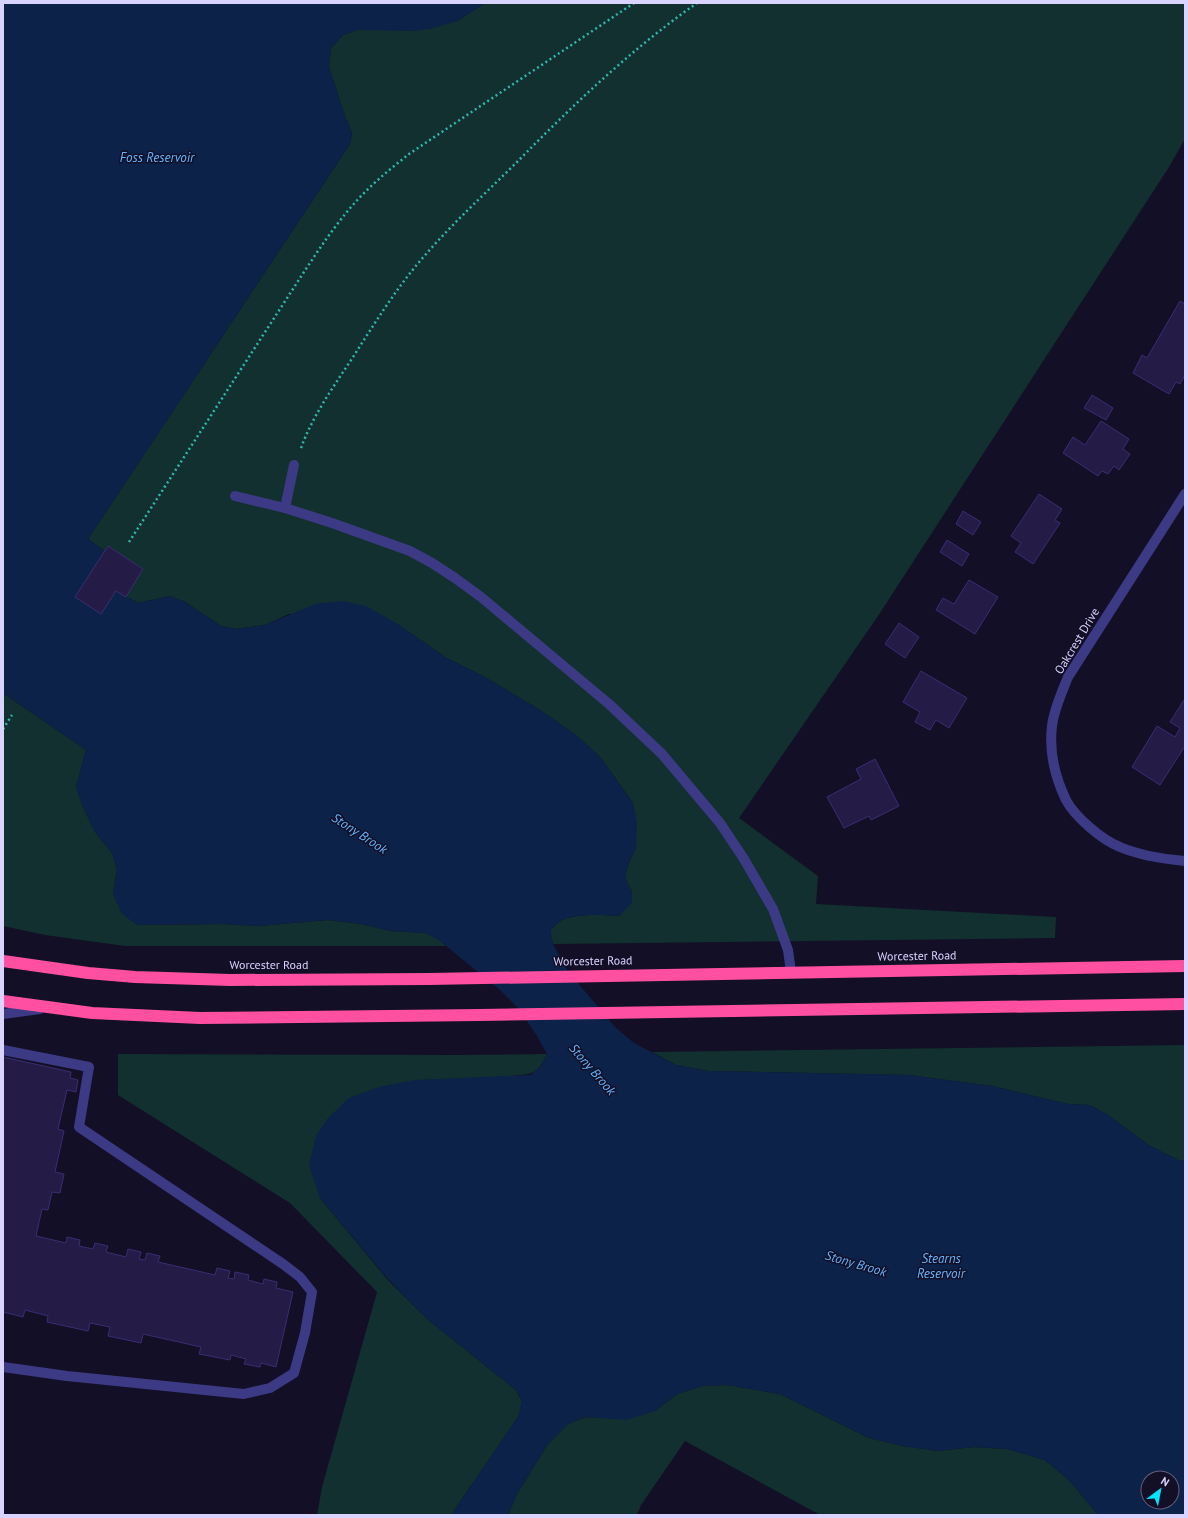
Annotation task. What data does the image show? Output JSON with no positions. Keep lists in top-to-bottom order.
{
  "streets": {
    "highway": ["Worcester Road"],
    "street": ["Oakcrest Drive"]
  },
  "water": ["Foss Reservoir", "Stony Brook", "Stearns Reservoir"],
  "north": "top right"
}
